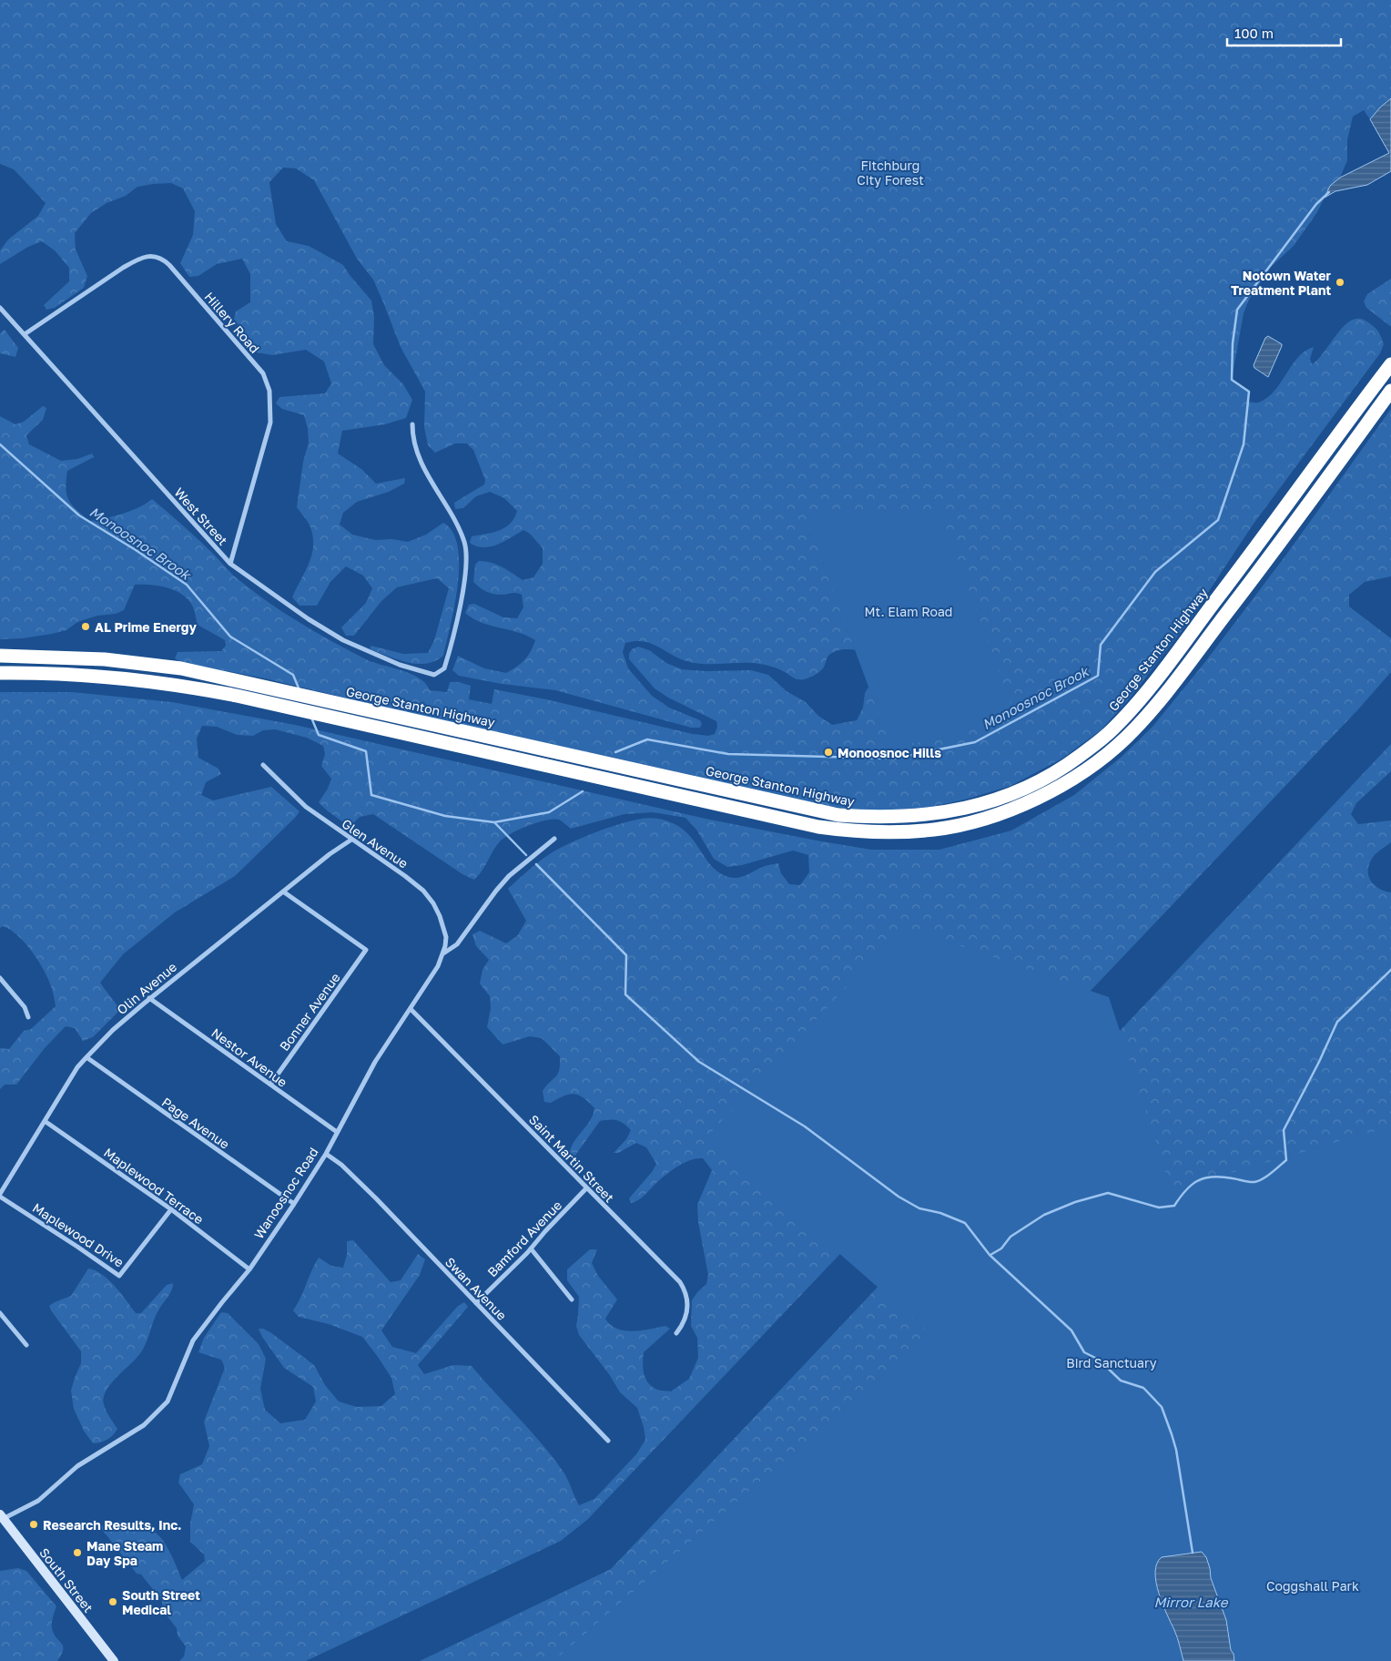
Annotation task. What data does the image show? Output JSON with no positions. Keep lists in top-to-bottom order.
{
  "streets": {
    "highway": ["George Stanton Highway"],
    "main road": ["South Street"],
    "street": [
      "Hillery Road",
      "West Street",
      "Glen Avenue",
      "Olin Avenue",
      "Bonner Avenue",
      "Nestor Avenue",
      "Page Avenue",
      "Saint Martin Street",
      "Maplewood Terrace",
      "Wanoosnoc Road",
      "Maplewood Drive",
      "Bamford Avenue",
      "Swan Avenue"
    ]
  },
  "crossings": [
    ["Hillery Road", "West Street"],
    ["Glen Avenue", "Olin Avenue"],
    ["Glen Avenue", "Wanoosnoc Road"],
    ["Olin Avenue", "Bonner Avenue"],
    ["Olin Avenue", "Nestor Avenue"],
    ["Olin Avenue", "Page Avenue"],
    ["Olin Avenue", "Maplewood Terrace"],
    ["Olin Avenue", "Maplewood Drive"],
    ["Bonner Avenue", "Nestor Avenue"],
    ["Nestor Avenue", "Wanoosnoc Road"],
    ["Page Avenue", "Wanoosnoc Road"],
    ["Saint Martin Street", "Wanoosnoc Road"],
    ["Saint Martin Street", "Bamford Avenue"],
    ["Maplewood Terrace", "Wanoosnoc Road"],
    ["Maplewood Terrace", "Maplewood Drive"],
    ["Wanoosnoc Road", "Swan Avenue"],
    ["Wanoosnoc Road", "South Street"],
    ["Bamford Avenue", "Swan Avenue"]
  ],
  "water": ["Monoosnoc Brook", "Mirror Lake"],
  "parks": [
    "Fitchburg City Forest",
    "Mt. Elam Road",
    "Bird Sanctuary",
    "Coggshall Park"
  ],
  "places": [
    "Notown Water Treatment Plant",
    "AL Prime Energy",
    "Monoosnoc Hills",
    "Research Results, Inc.",
    "Mane Steam Day Spa",
    "South Street Medical"
  ],
  "scale_bar": "100 m"
}
